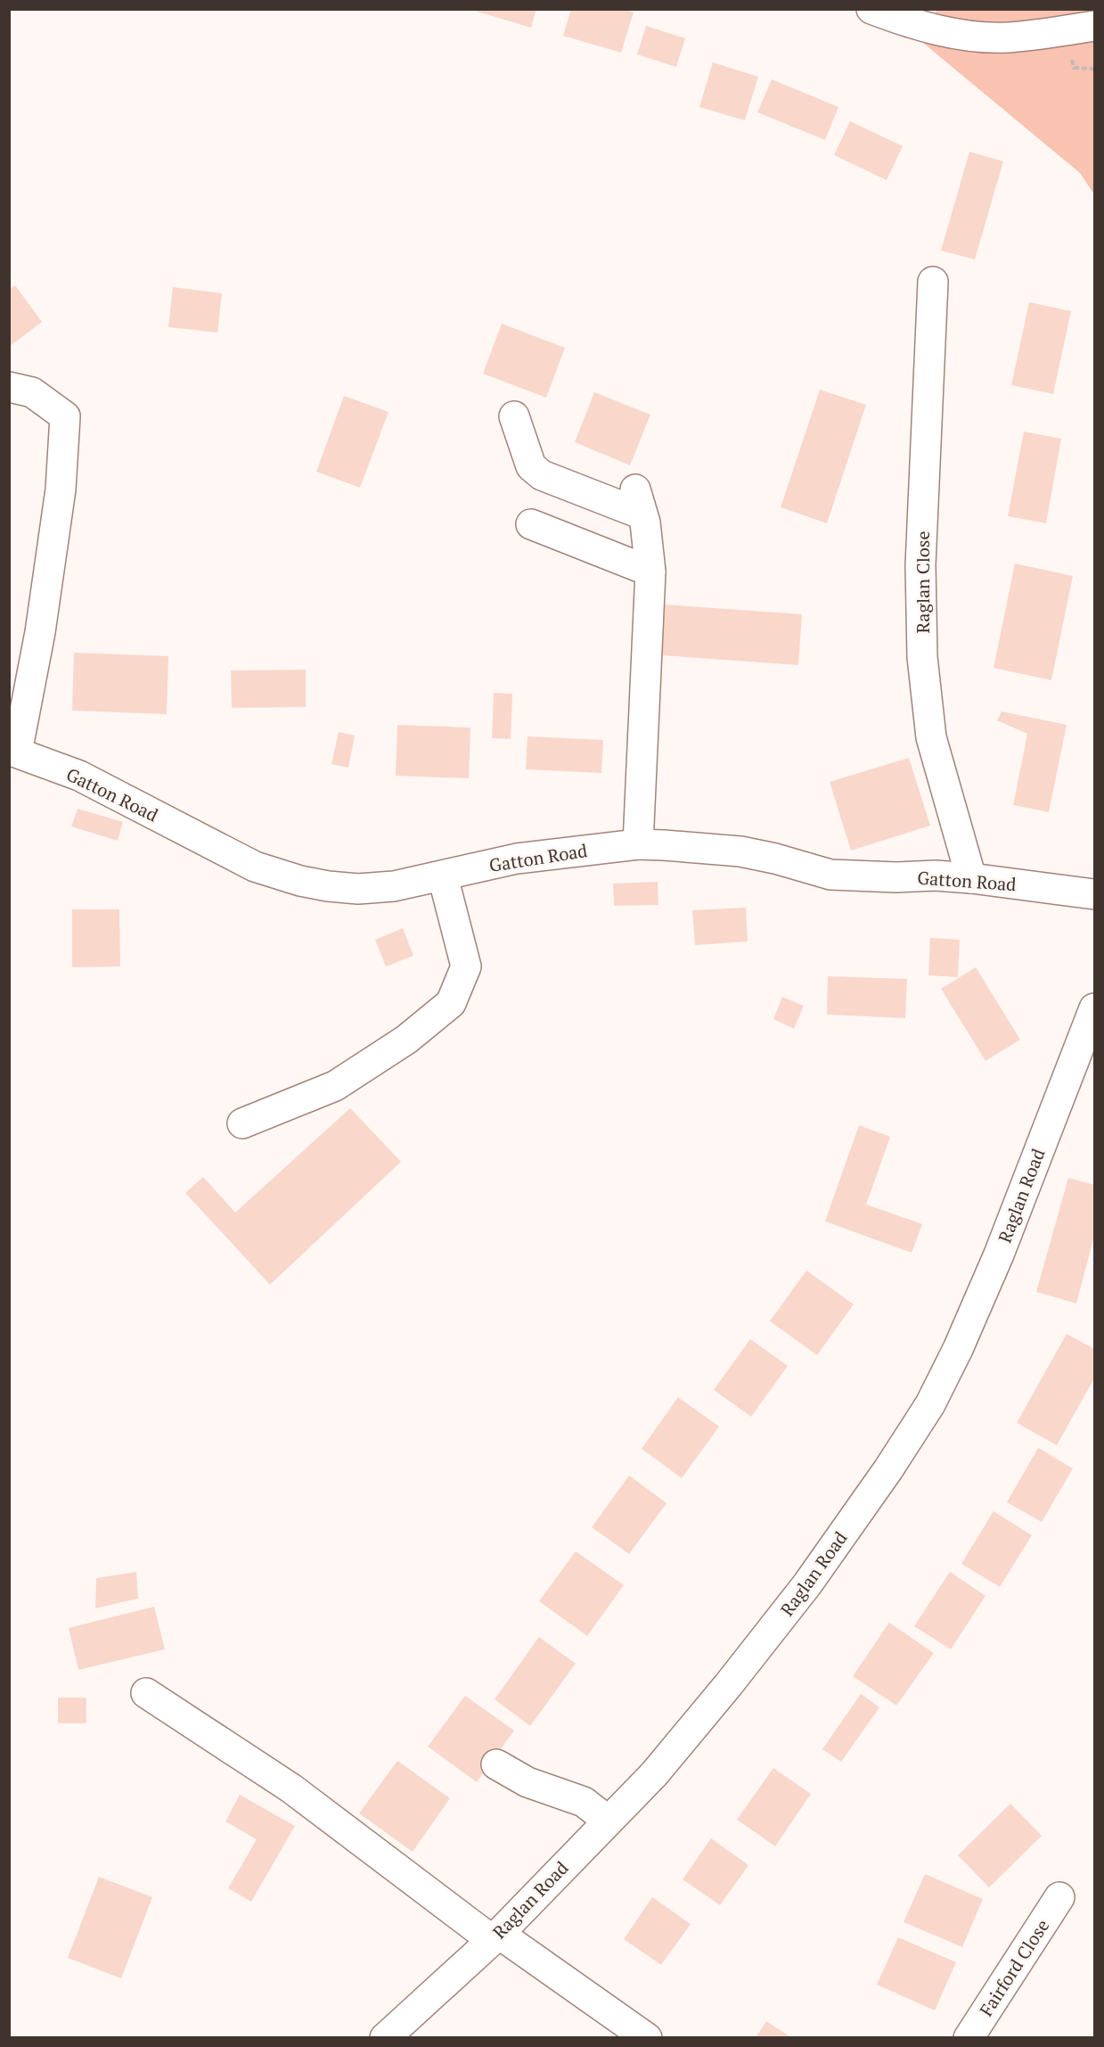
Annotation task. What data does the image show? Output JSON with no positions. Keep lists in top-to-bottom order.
{
  "streets": {
    "street": [
      "Raglan Close",
      "Gatton Road",
      "Raglan Road",
      "Fairford Close"
    ]
  },
  "crossings": [
    ["Raglan Close", "Gatton Road"]
  ]
}
